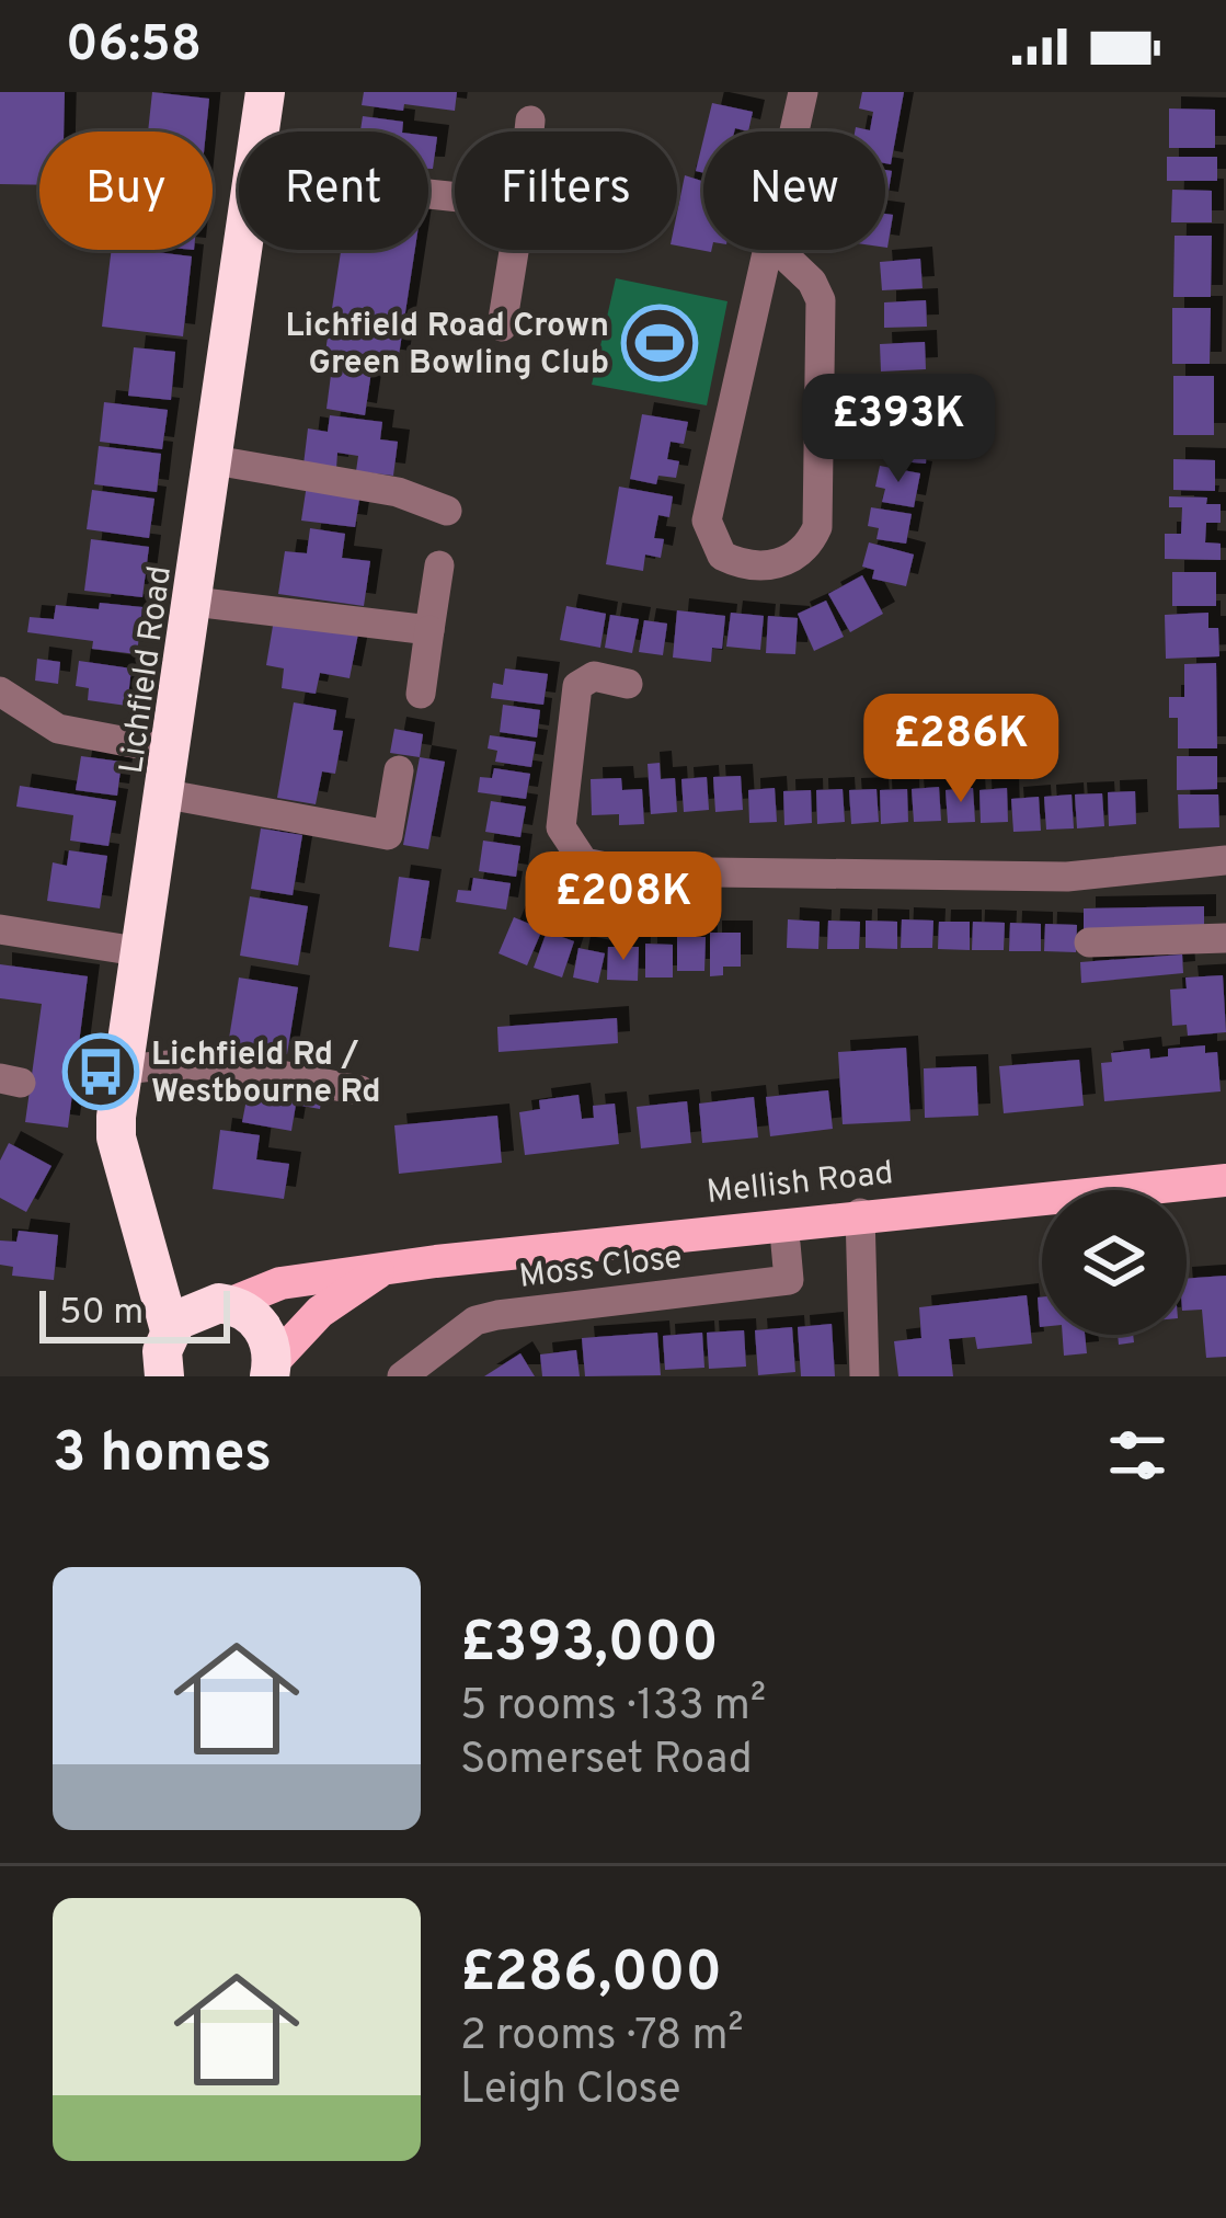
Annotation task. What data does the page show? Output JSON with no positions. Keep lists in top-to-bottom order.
{
  "streets": {
    "highway": ["Lichfield Road"],
    "main road": ["Mellish Road"],
    "street": ["Moss Close"]
  },
  "places": {
    "sports": ["Lichfield Road Crown Green Bowling Club"],
    "bus stop": ["Lichfield Rd / Westbourne Rd"]
  },
  "scale_bar": "50 m",
  "page": {
    "status": "06:58",
    "chip": [
      "Buy",
      "Rent",
      "Filters",
      "New"
    ],
    "price": ["£393K", "£286K", "£208K"],
    "scale": "50 m",
    "heading": "3 homes",
    "list": [
      {
        "name": "£393,000",
        "note": "5 rooms · 133 m² · Somerset Road"
      },
      {
        "name": "£286,000",
        "note": "2 rooms · 78 m² · Leigh Close"
      }
    ]
  }
}
